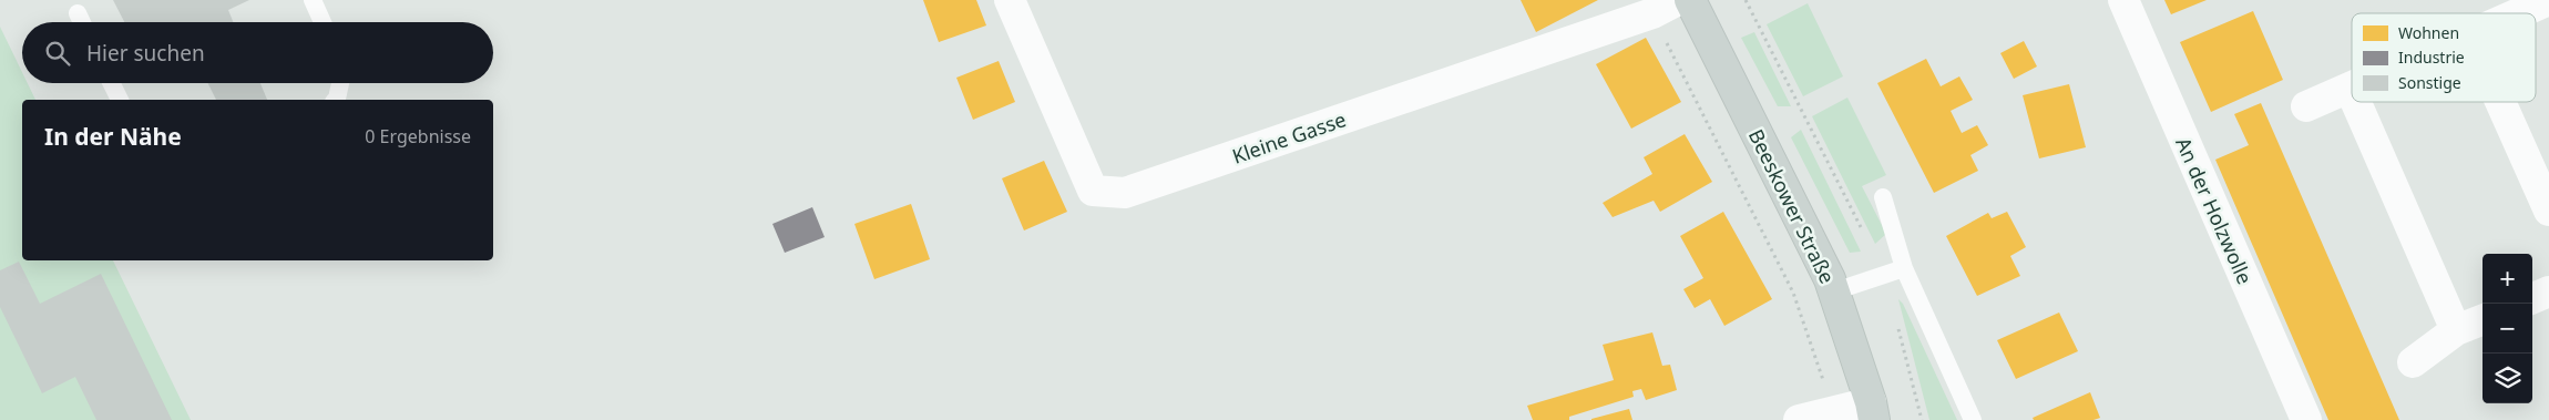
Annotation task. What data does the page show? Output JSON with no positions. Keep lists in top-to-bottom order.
{
  "streets": {
    "main road": ["Beeskower Straße"],
    "street": ["Kleine Gasse", "An der Holzwolle"]
  },
  "legend": ["Wohnen", "Industrie", "Sonstige"],
  "page": {
    "search": "Hier suchen",
    "heading": ["In der Nähe", "0 Ergebnisse"],
    "map_buttons": ["+", "−"]
  }
}
